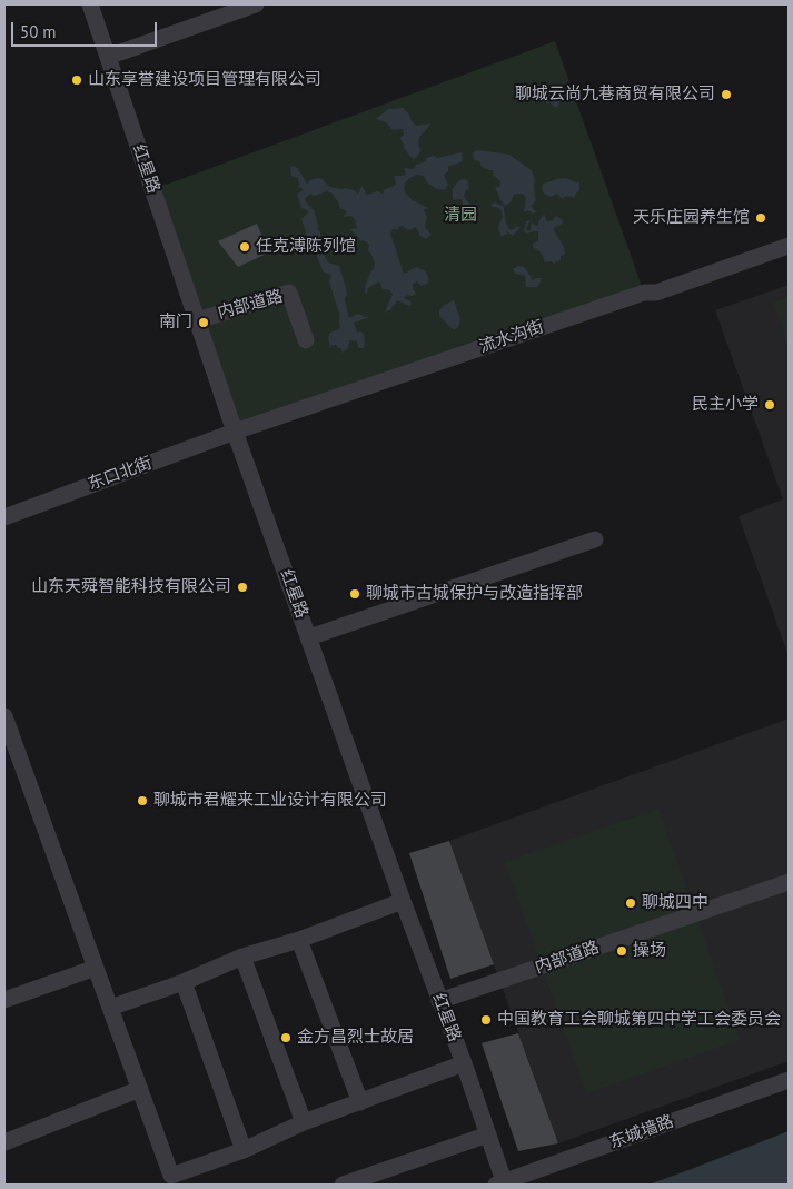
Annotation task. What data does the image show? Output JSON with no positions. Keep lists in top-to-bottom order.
{
  "streets": {
    "street": [
      "红星路",
      "内部道路",
      "流水沟街",
      "东口北街",
      "东城墙路"
    ]
  },
  "crossings": [
    ["红星路", "内部道路"],
    ["红星路", "流水沟街"],
    ["红星路", "东口北街"],
    ["红星路", "东城墙路"],
    ["流水沟街", "东口北街"]
  ],
  "parks": ["清园"],
  "places": [
    "山东享誉建设项目管理有限公司",
    "聊城云尚九巷商贸有限公司",
    "天乐庄园养生馆",
    "任克溥陈列馆",
    "南门",
    "民主小学",
    "山东天舜智能科技有限公司",
    "聊城市古城保护与改造指挥部",
    "聊城市君耀来工业设计有限公司",
    "聊城四中",
    "操场",
    "中国教育工会聊城第四中学工会委员会",
    "金方昌烈士故居"
  ],
  "scale_bar": "50 m"
}
